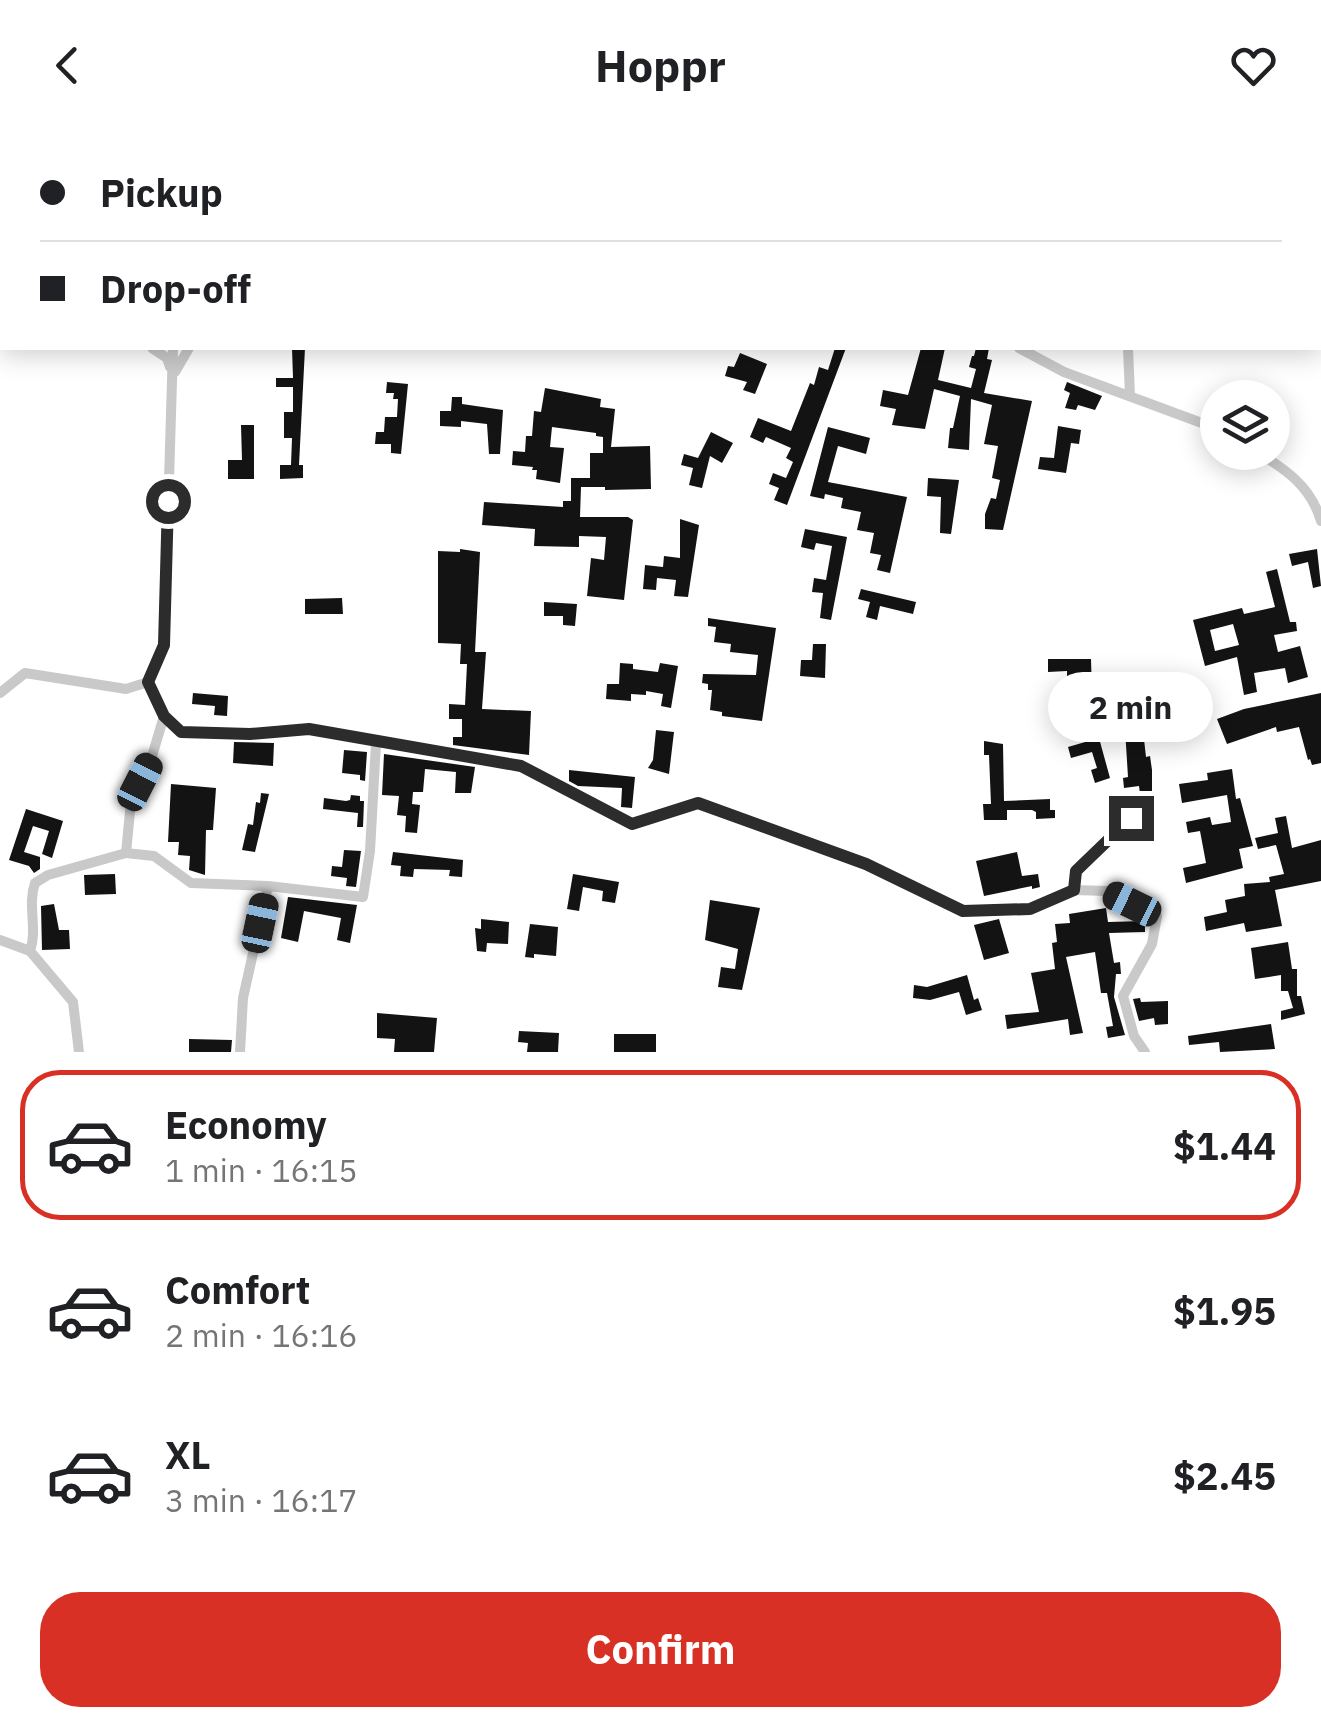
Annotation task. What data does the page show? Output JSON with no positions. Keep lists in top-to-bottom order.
{
  "page": {
    "header": "Hoppr",
    "banner": ["Pickup", "Drop-off"],
    "bubble": "2 min",
    "list": [
      {
        "name": "Economy",
        "note": "1 min · 16:15",
        "value": "$1.44"
      },
      {
        "name": "Comfort",
        "note": "2 min · 16:16",
        "value": "$1.95"
      },
      {
        "name": "XL",
        "note": "3 min · 16:17",
        "value": "$2.45"
      }
    ],
    "buttons": "Confirm"
  }
}
